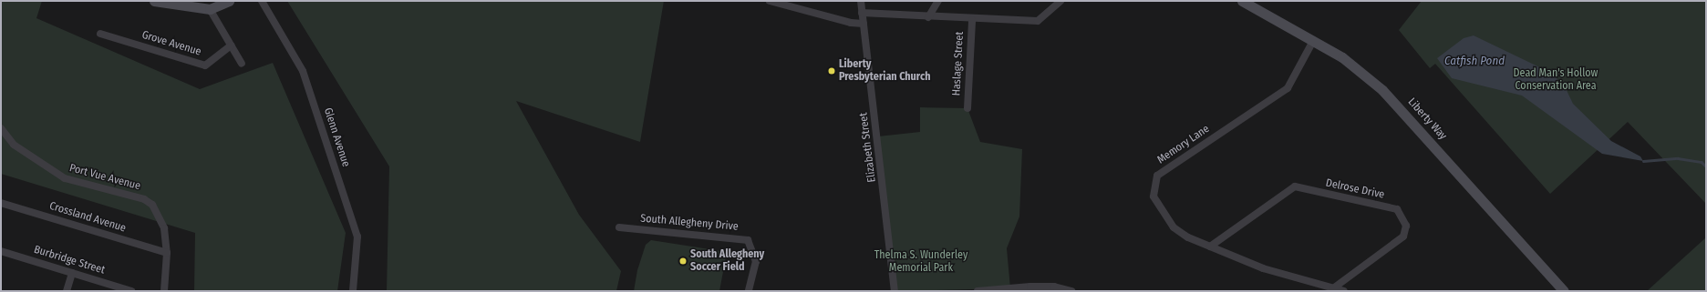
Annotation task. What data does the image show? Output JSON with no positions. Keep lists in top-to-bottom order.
{
  "streets": {
    "street": [
      "Grove Avenue",
      "Haslage Street",
      "Liberty Way",
      "Glenn Avenue",
      "Memory Lane",
      "Elizabeth Street",
      "Port Vue Avenue",
      "Delrose Drive",
      "Crossland Avenue",
      "South Allegheny Drive",
      "Burbridge Street"
    ]
  },
  "crossings": [
    ["Liberty Way", "Memory Lane"],
    ["Memory Lane", "Delrose Drive"],
    ["Port Vue Avenue", "Crossland Avenue"]
  ],
  "water": ["Catfish Pond"],
  "parks": ["Dead Man's Hollow Conservation Area", "Thelma S. Wunderley Memorial Park"],
  "places": ["Liberty Presbyterian Church", "South Allegheny Soccer Field"]
}
